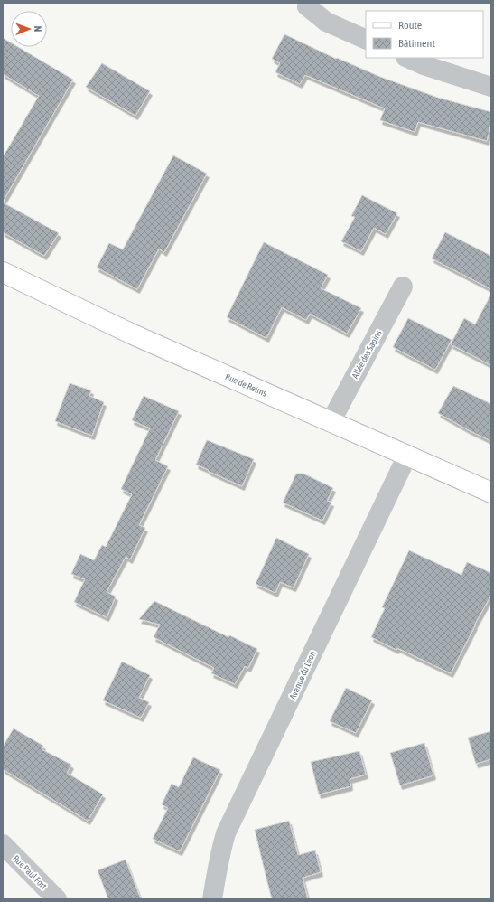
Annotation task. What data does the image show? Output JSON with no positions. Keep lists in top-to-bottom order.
{
  "streets": {
    "main road": ["Rue de Reims"],
    "street": ["Allée des Sapins", "Avenue du Leon", "Rue Paul Fort"]
  },
  "crossings": [
    ["Allée des Sapins", "Rue de Reims"],
    ["Rue de Reims", "Avenue du Leon"]
  ],
  "legend": ["Route", "Bâtiment"],
  "north": "right"
}
